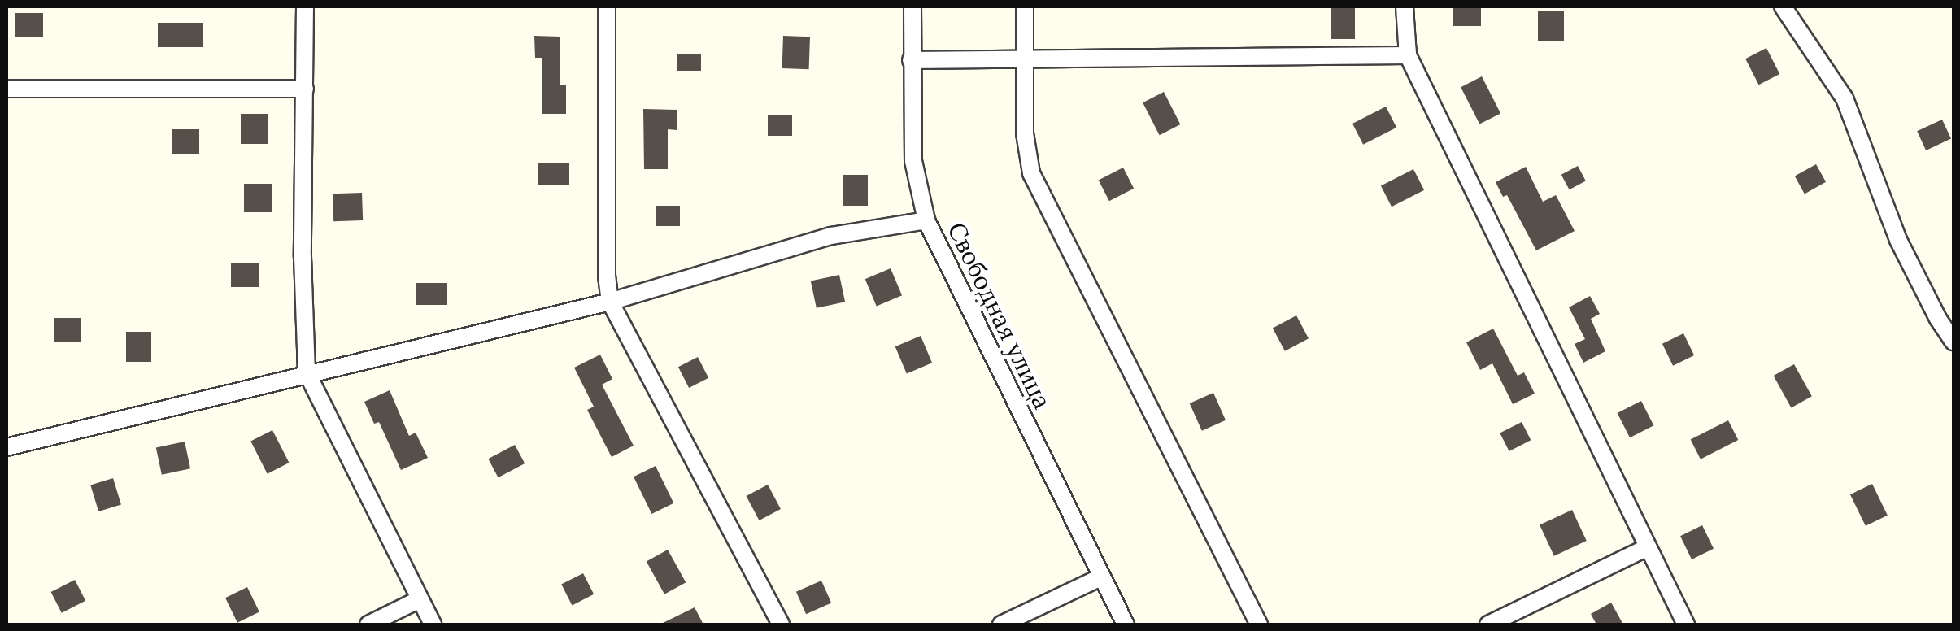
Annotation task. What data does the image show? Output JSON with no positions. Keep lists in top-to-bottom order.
{
  "streets": {
    "street": ["Свободная улица"]
  }
}
